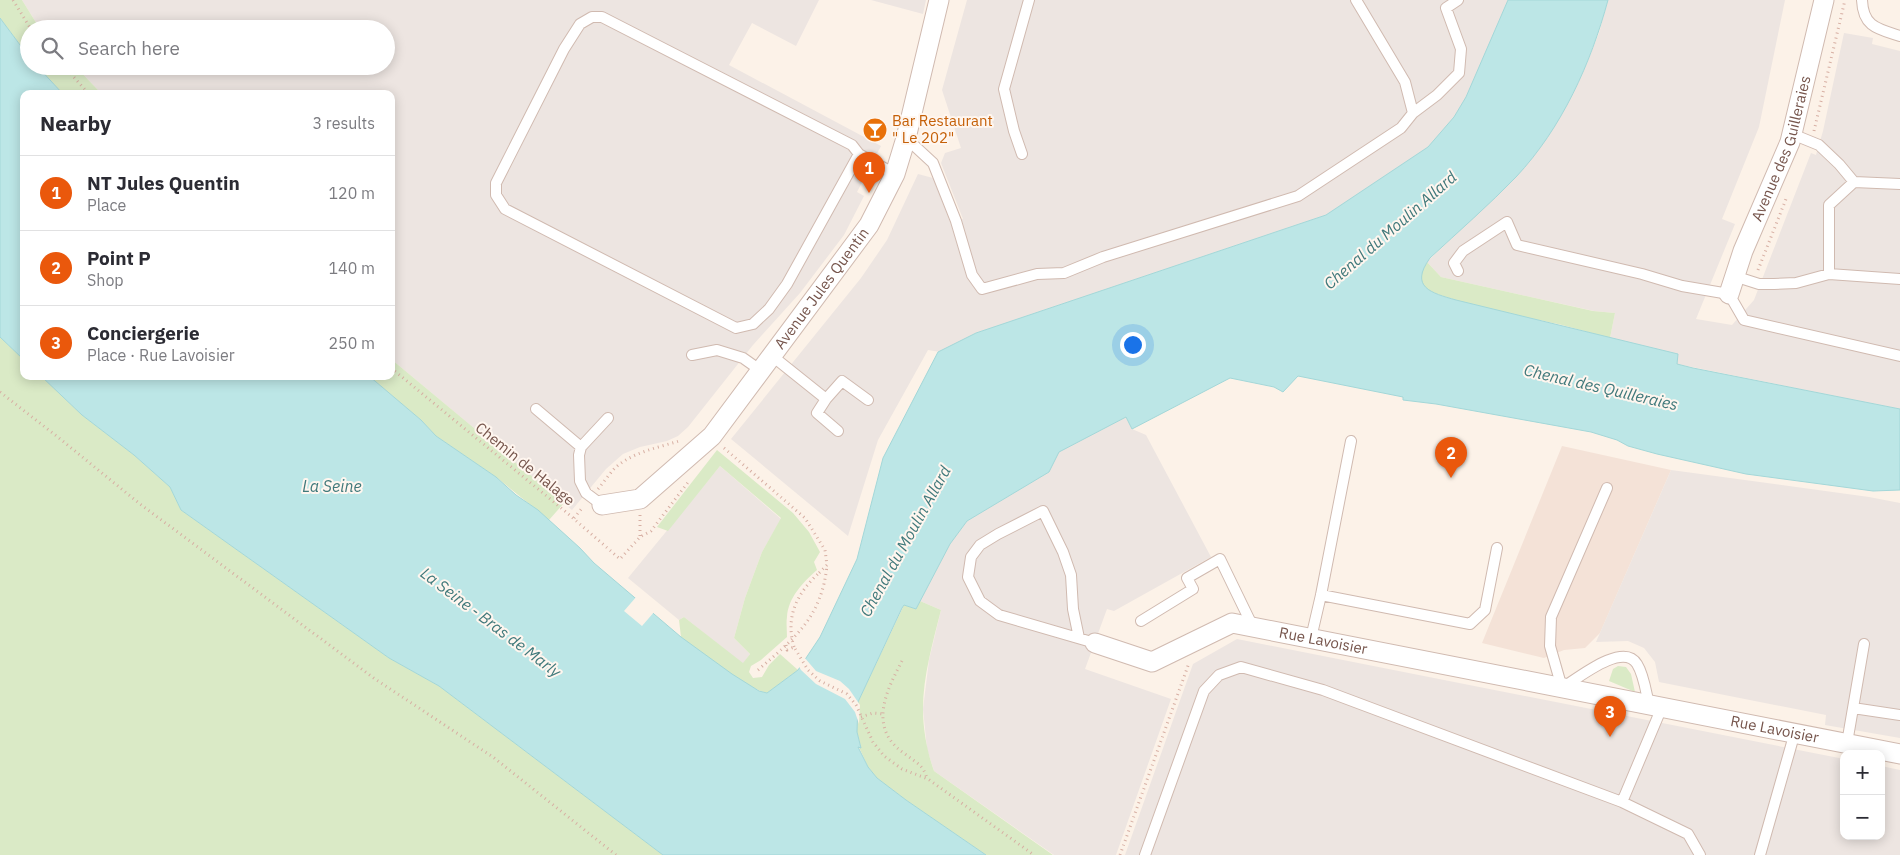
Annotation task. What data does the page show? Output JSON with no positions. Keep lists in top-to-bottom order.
{
  "streets": {
    "street": ["Avenue des Guilleraies", "Avenue Jules Quentin", "Rue Lavoisier"],
    "path": ["Chemin de Halage"]
  },
  "water": [
    "Chenal du Moulin Allard",
    "Chenal des Quilleraies",
    "La Seine",
    "La Seine - Bras de Marly"
  ],
  "places": {
    "bar": ["Bar Restaurant \" Le 202\""]
  },
  "page": {
    "search": "Search here",
    "heading": ["Nearby", "3 results"],
    "pins": ["1", "2", "3"],
    "list": [
      {
        "mark": "1",
        "name": "NT Jules Quentin",
        "note": "Place",
        "value": "120 m"
      },
      {
        "mark": "2",
        "name": "Point P",
        "note": "Shop",
        "value": "140 m"
      },
      {
        "mark": "3",
        "name": "Conciergerie",
        "note": "Place · Rue Lavoisier",
        "value": "250 m"
      }
    ],
    "map_buttons": ["+", "−"]
  }
}
